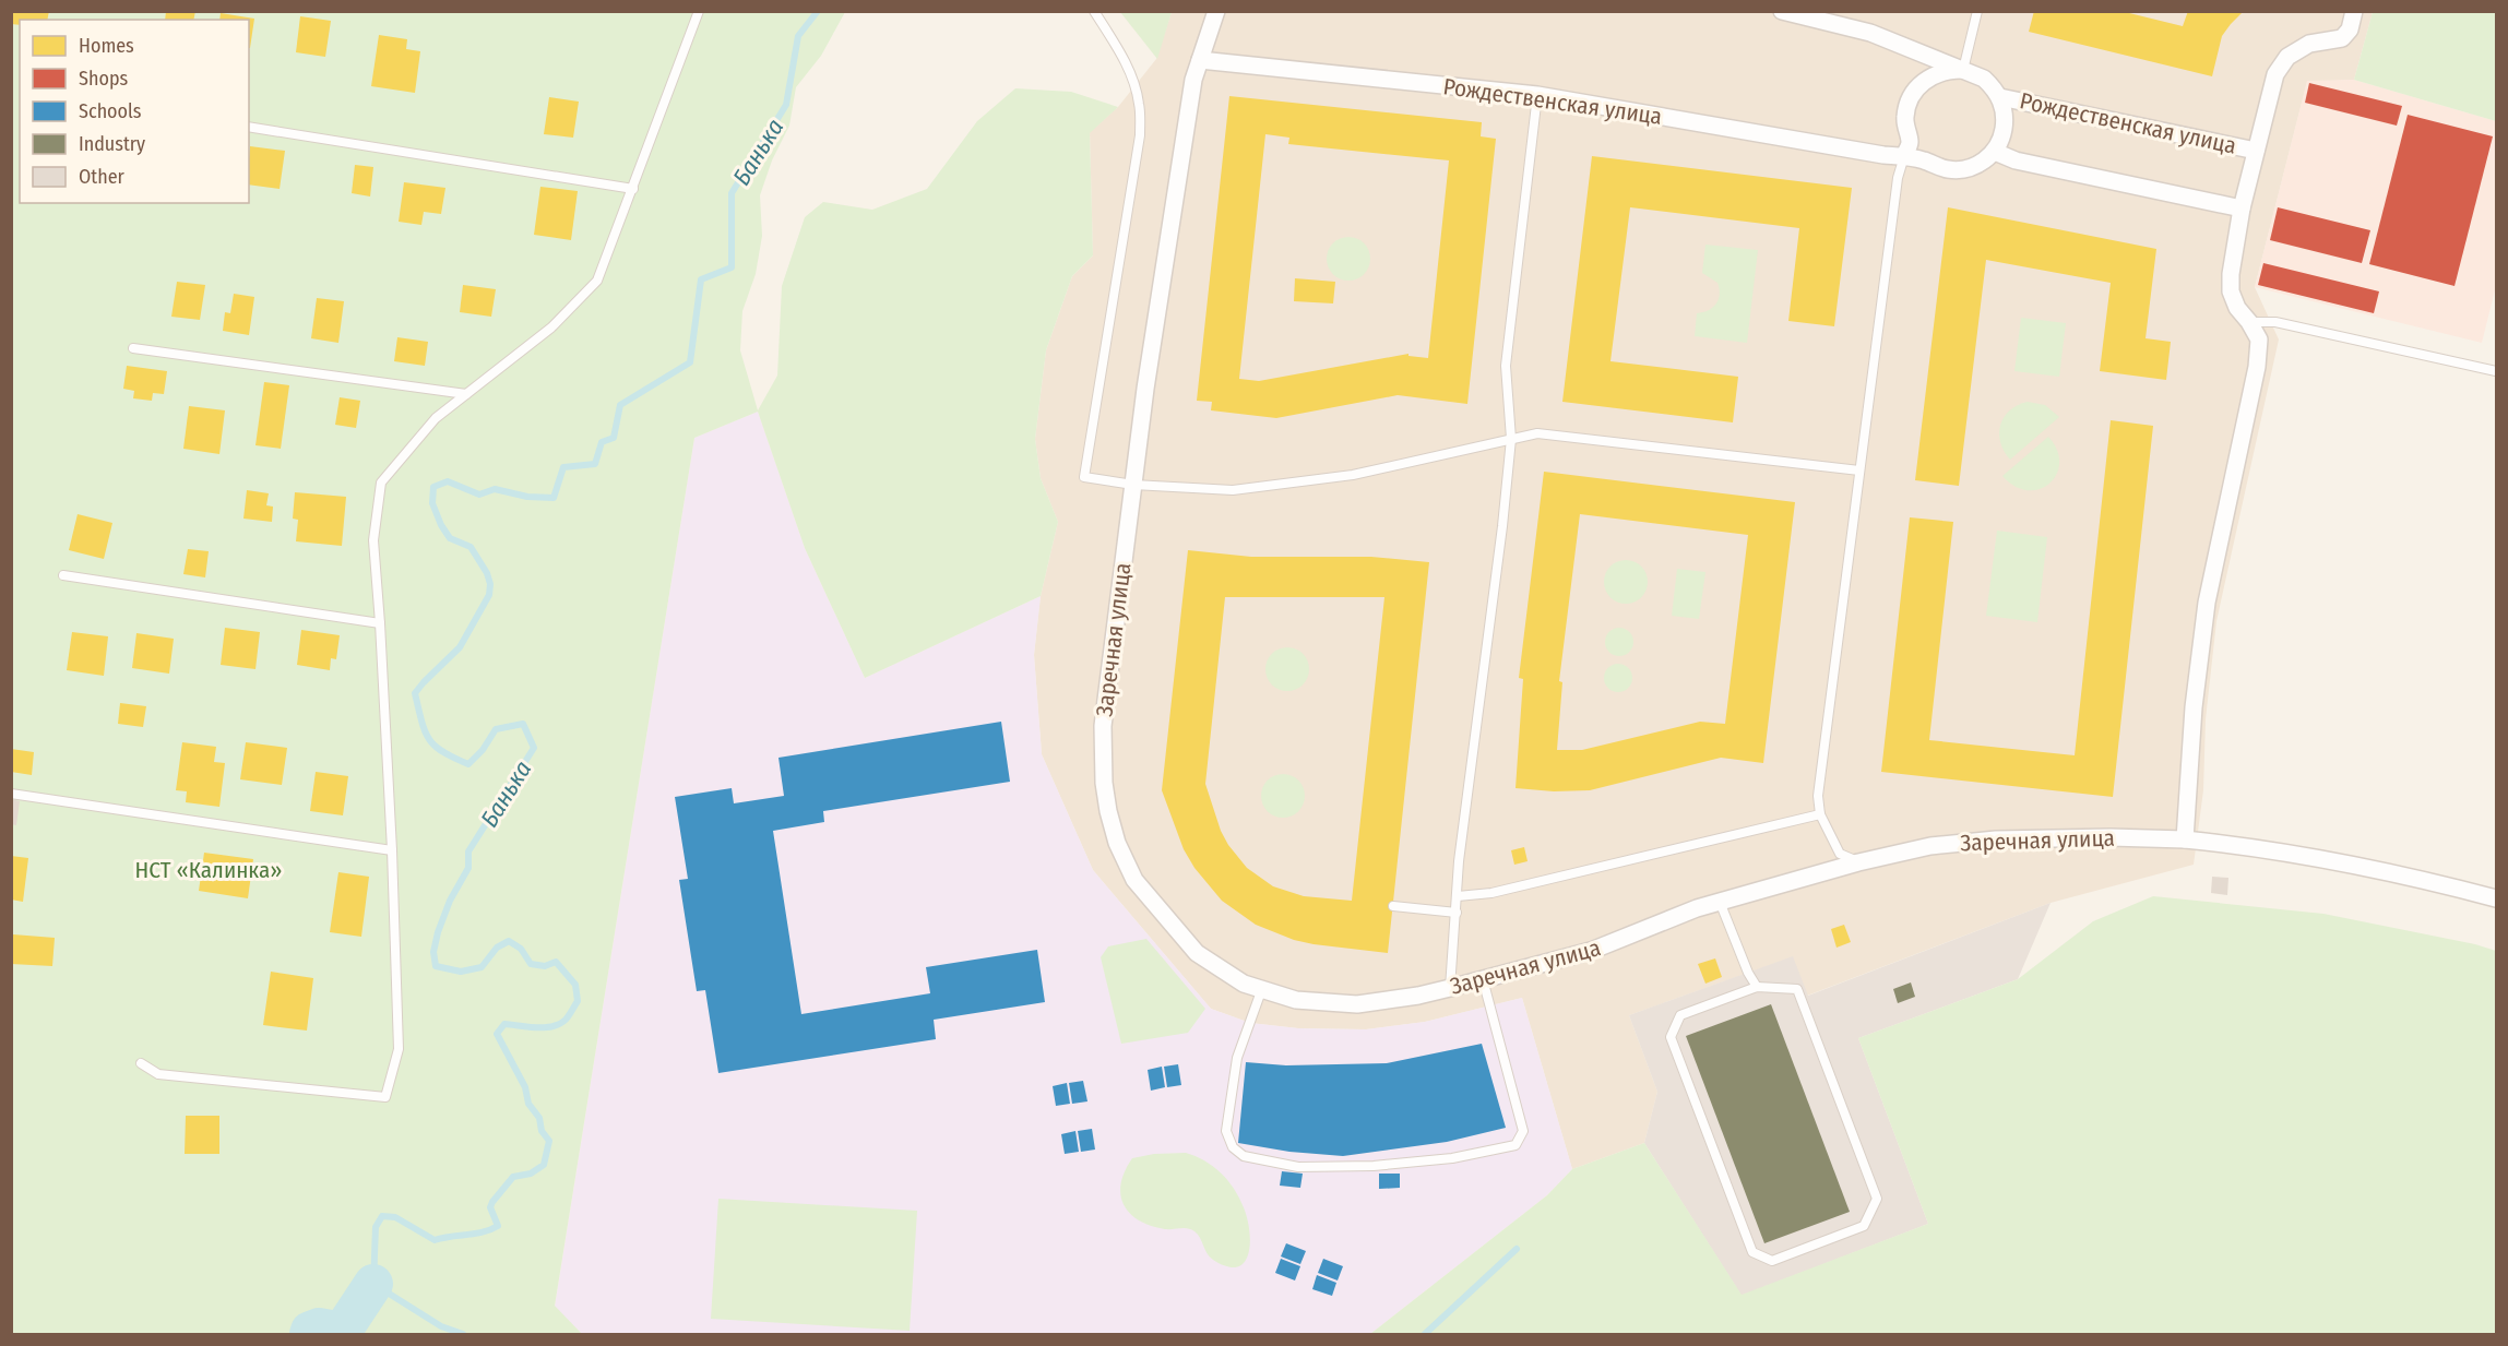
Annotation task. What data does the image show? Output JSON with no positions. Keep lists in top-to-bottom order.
{
  "streets": {
    "street": ["Рождественская улица", "Заречная улица"]
  },
  "crossings": [
    ["Рождественская улица", "Заречная улица"]
  ],
  "water": ["Банька"],
  "parks": ["НСТ «Калинка»"],
  "legend": [
    "Homes",
    "Shops",
    "Schools",
    "Industry",
    "Other"
  ]
}
